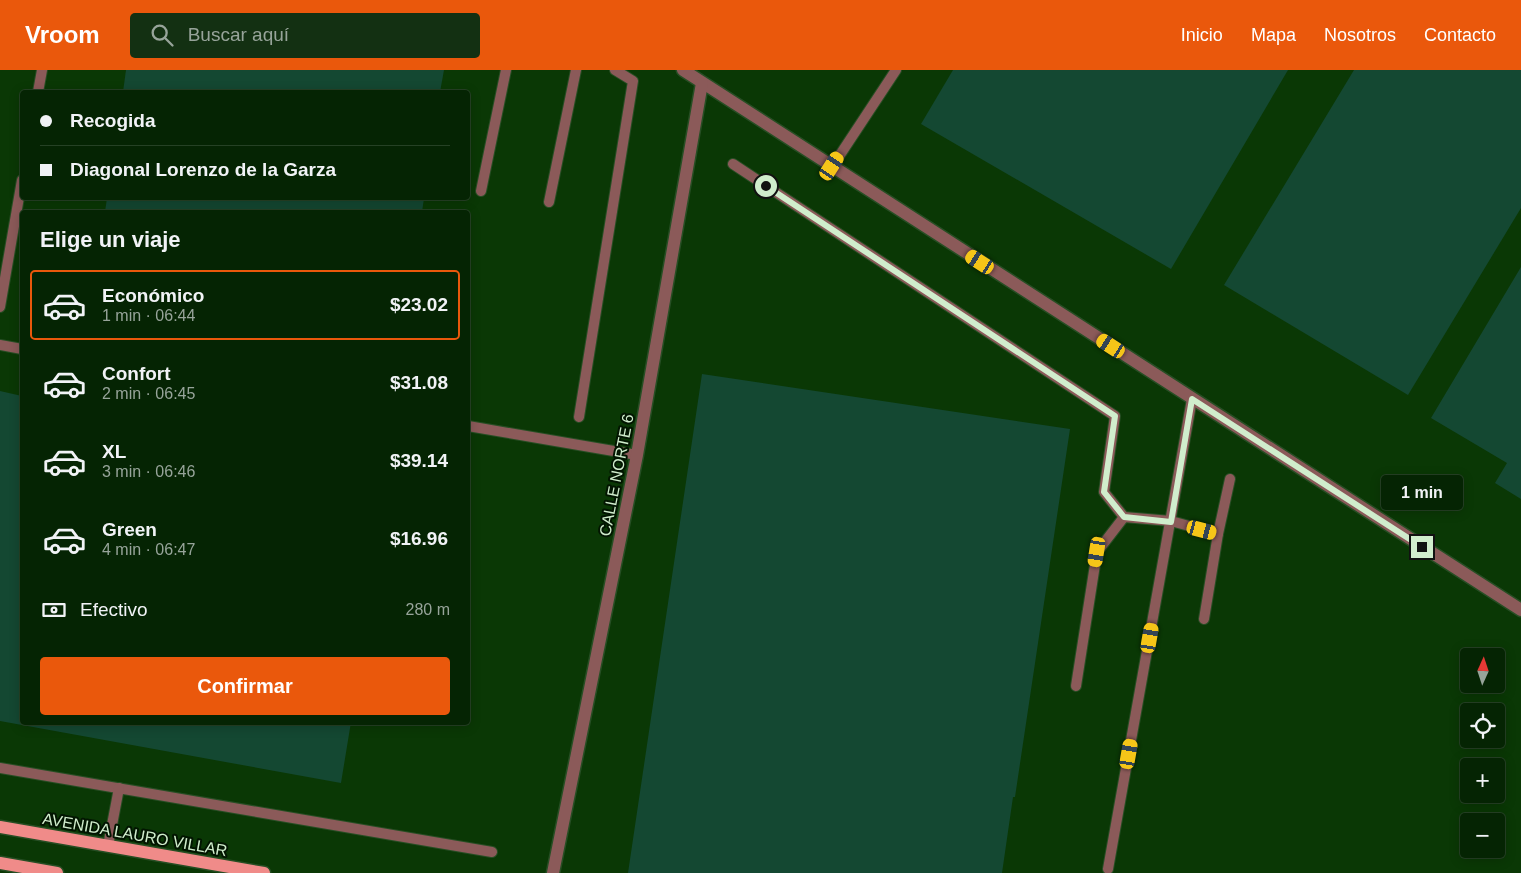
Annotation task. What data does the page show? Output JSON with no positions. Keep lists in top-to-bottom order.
{
  "streets": {
    "main road": ["AVENIDA LAURO VILLAR"],
    "street": ["CALLE NORTE 6"]
  },
  "north": "top",
  "page": {
    "header": "Vroom",
    "search": "Buscar aquí",
    "nav": [
      "Inicio",
      "Mapa",
      "Nosotros",
      "Contacto"
    ],
    "banner": ["Recogida", "Diagonal Lorenzo de la Garza"],
    "heading": "Elige un viaje",
    "list": [
      {
        "name": "Económico",
        "note": "1 min · 06:44",
        "value": "$23.02"
      },
      {
        "name": "Confort",
        "note": "2 min · 06:45",
        "value": "$31.08"
      },
      {
        "name": "XL",
        "note": "3 min · 06:46",
        "value": "$39.14"
      },
      {
        "name": "Green",
        "note": "4 min · 06:47",
        "value": "$16.96"
      }
    ],
    "bubble": "1 min",
    "pay": ["Efectivo", "280 m"],
    "buttons": "Confirmar",
    "map_buttons": ["+", "−"]
  }
}
